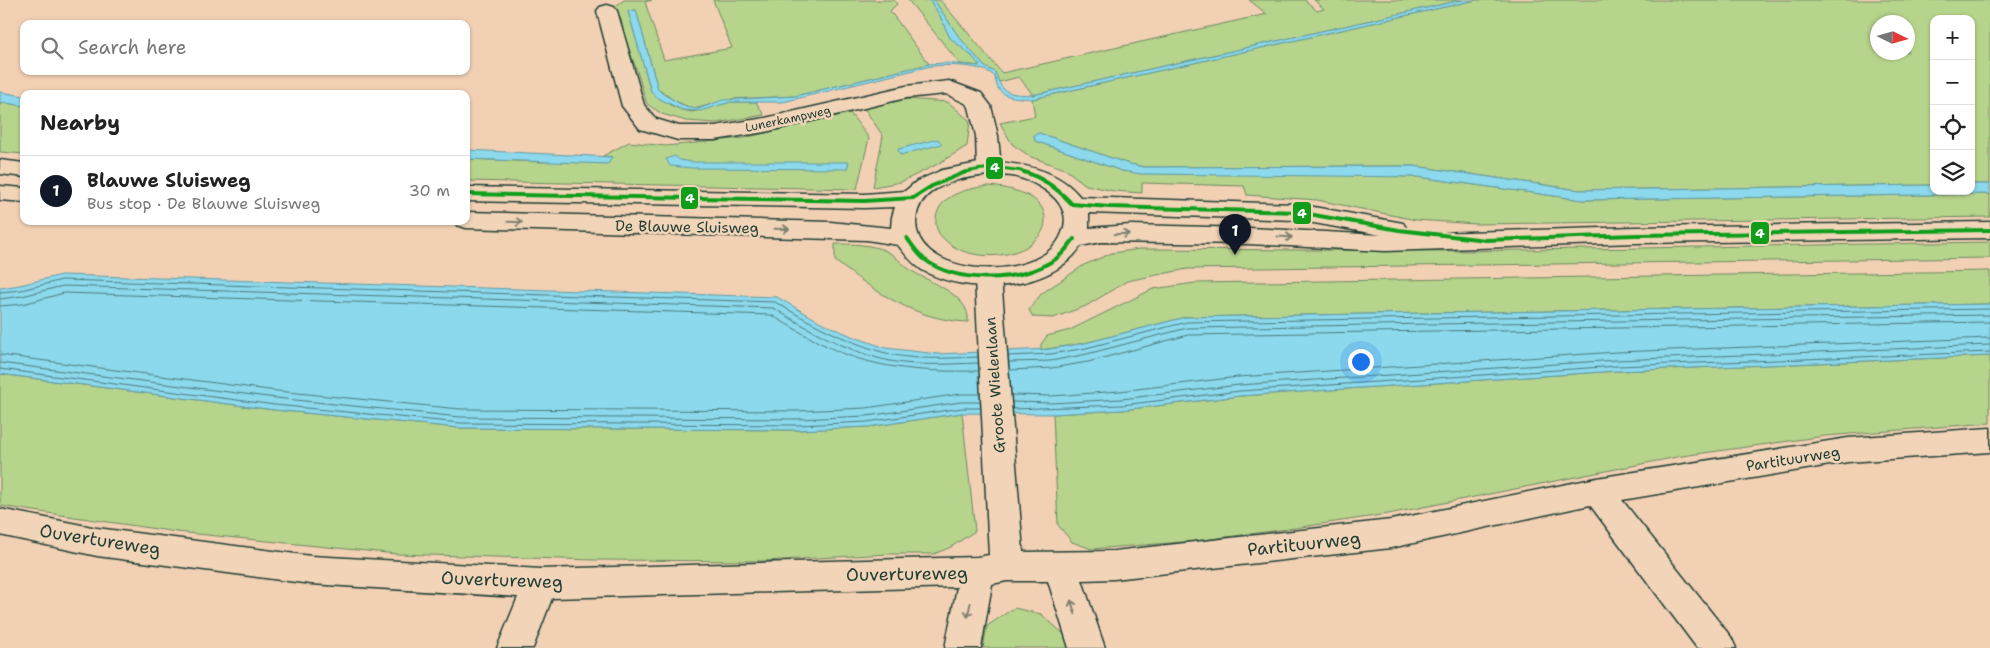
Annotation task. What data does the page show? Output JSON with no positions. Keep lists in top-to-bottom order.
{
  "streets": {
    "street": [
      "Lunerkampweg",
      "De Blauwe Sluisweg",
      "Groote Wielenlaan",
      "Partituurweg",
      "Ouvertureweg"
    ]
  },
  "crossings": [
    ["Lunerkampweg", "De Blauwe Sluisweg"],
    ["Lunerkampweg", "Groote Wielenlaan"],
    ["De Blauwe Sluisweg", "Groote Wielenlaan"],
    ["Groote Wielenlaan", "Partituurweg"],
    ["Groote Wielenlaan", "Ouvertureweg"],
    ["Partituurweg", "Ouvertureweg"]
  ],
  "lines": ["transit line 4"],
  "north": "right",
  "page": {
    "map_buttons": ["+", "−"],
    "search": "Search here",
    "heading": "Nearby",
    "list": [
      {
        "mark": "1",
        "name": "Blauwe Sluisweg",
        "note": "Bus stop · De Blauwe Sluisweg",
        "value": "30 m"
      }
    ],
    "pins": "1"
  }
}
